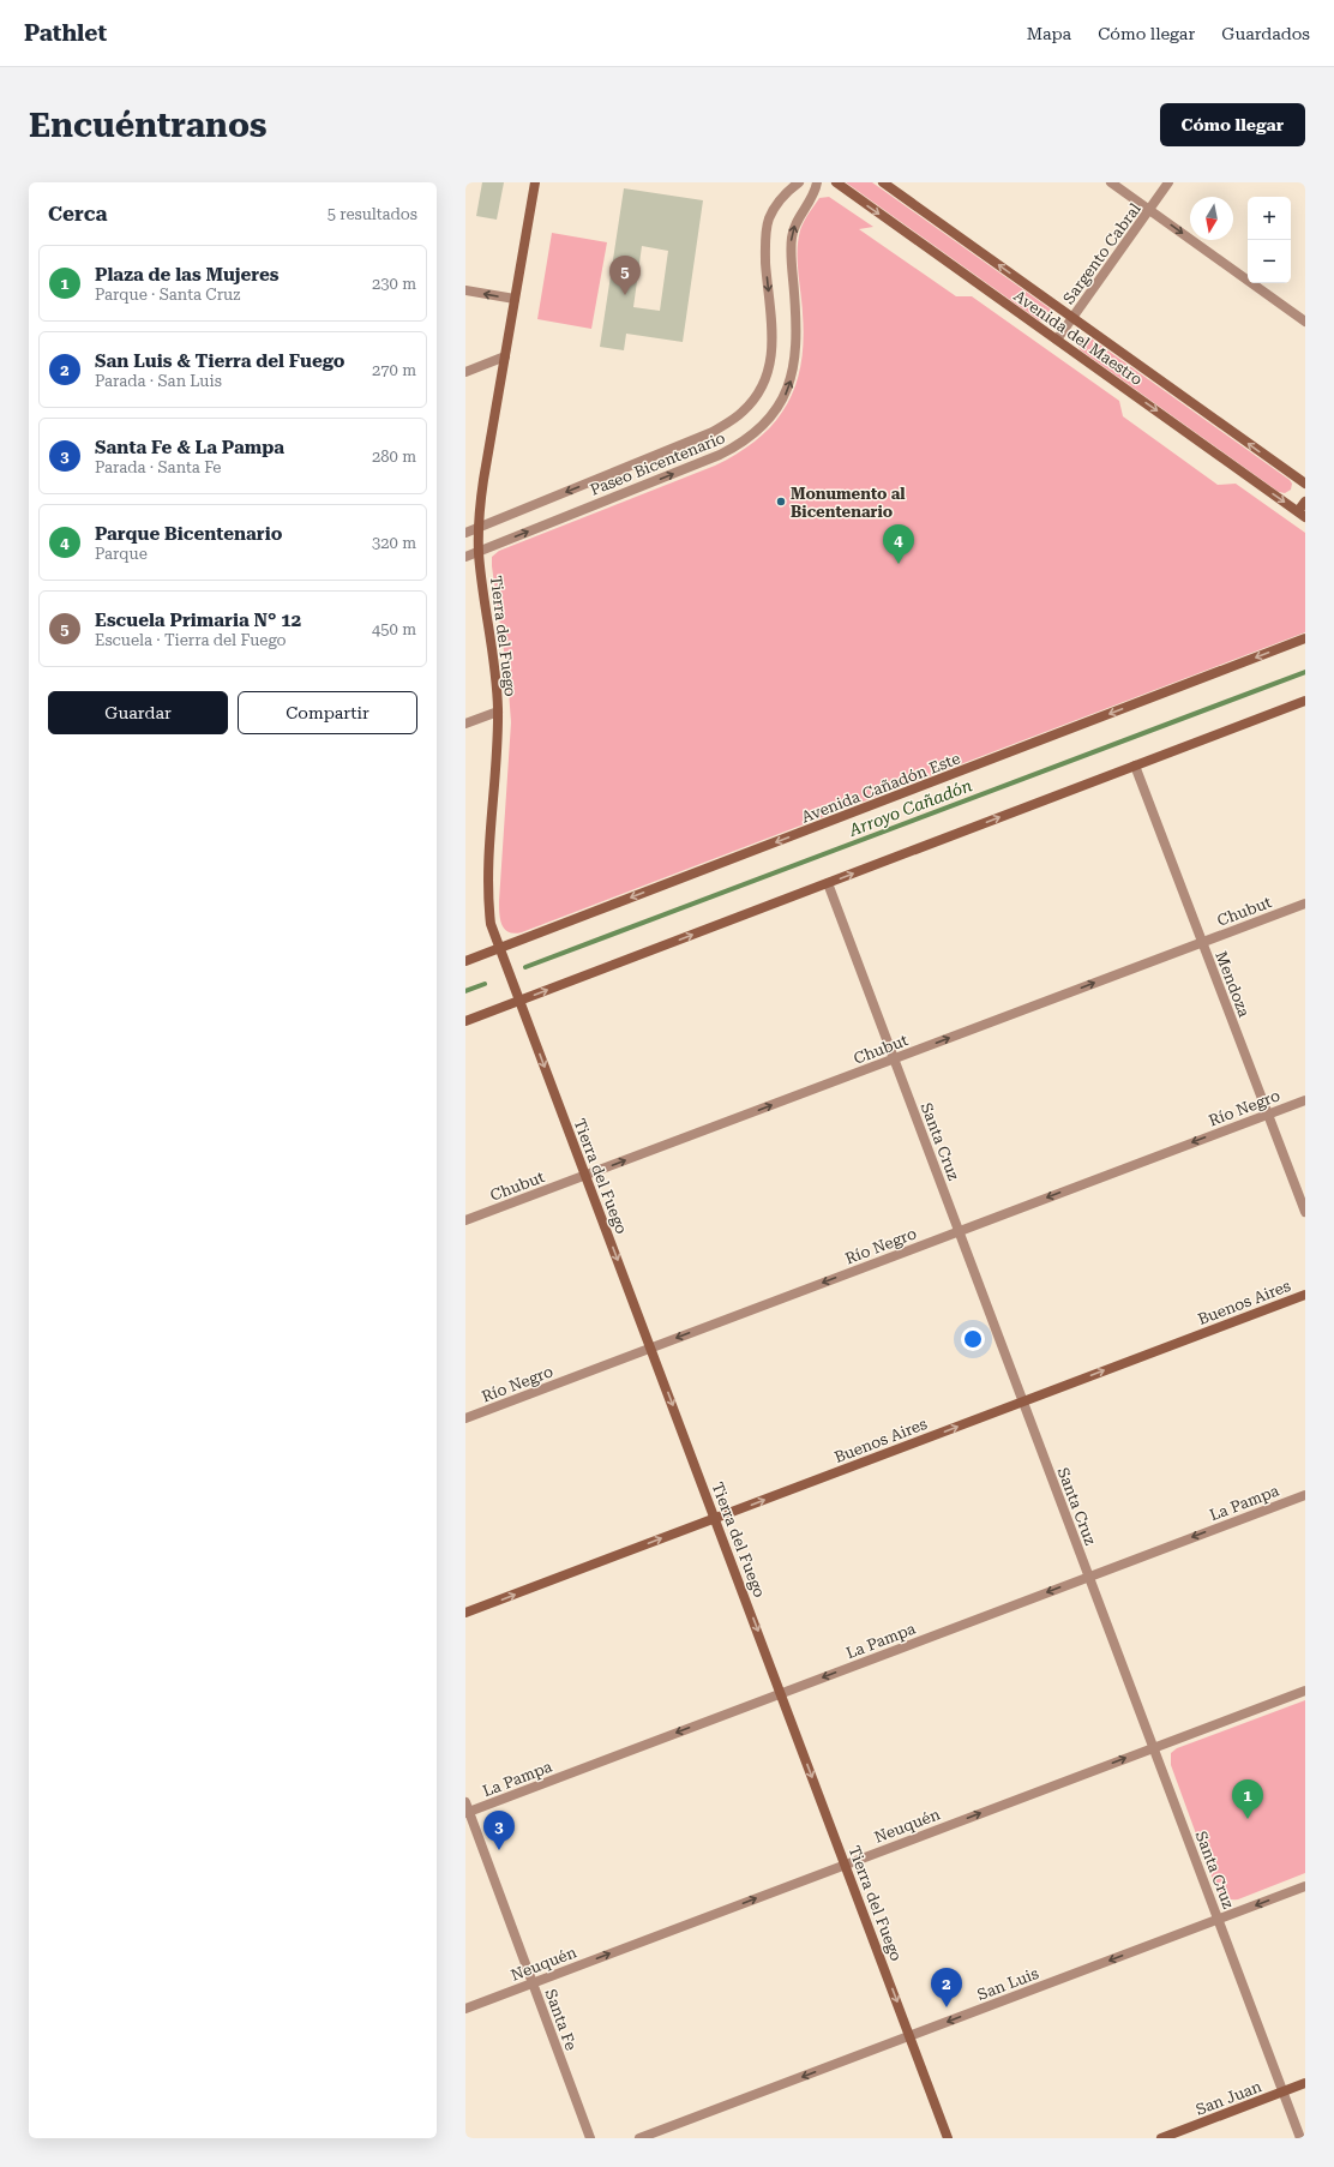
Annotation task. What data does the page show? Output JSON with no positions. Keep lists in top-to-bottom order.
{
  "streets": {
    "street": [
      "Sargento Cabral",
      "Avenida del Maestro",
      "Paseo Bicentenario",
      "Tierra del Fuego",
      "Avenida Cañadón Este",
      "Chubut",
      "Mendoza",
      "Río Negro",
      "Santa Cruz",
      "Buenos Aires",
      "La Pampa",
      "Neuquén",
      "San Luis",
      "Santa Fe",
      "San Juan"
    ]
  },
  "crossings": [
    ["Sargento Cabral", "Avenida del Maestro"],
    ["Paseo Bicentenario", "Tierra del Fuego"],
    ["Tierra del Fuego", "Avenida Cañadón Este"],
    ["Tierra del Fuego", "Chubut"],
    ["Tierra del Fuego", "Río Negro"],
    ["Tierra del Fuego", "Buenos Aires"],
    ["Tierra del Fuego", "La Pampa"],
    ["Tierra del Fuego", "Neuquén"],
    ["Tierra del Fuego", "San Luis"],
    ["Chubut", "Mendoza"],
    ["Chubut", "Santa Cruz"],
    ["Mendoza", "Río Negro"],
    ["Río Negro", "Santa Cruz"],
    ["Santa Cruz", "Buenos Aires"],
    ["Santa Cruz", "La Pampa"],
    ["Santa Cruz", "Neuquén"],
    ["Santa Cruz", "San Luis"],
    ["Santa Cruz", "San Juan"],
    ["La Pampa", "Santa Fe"],
    ["Neuquén", "Santa Fe"]
  ],
  "one_way": [
    "Tierra del Fuego",
    "Chubut",
    "Río Negro",
    "Buenos Aires",
    "La Pampa",
    "Neuquén",
    "San Luis"
  ],
  "water": ["Arroyo Cañadón"],
  "places": ["Monumento al Bicentenario"],
  "north": "bottom",
  "page": {
    "header": "Pathlet",
    "nav": ["Mapa", "Cómo llegar", "Guardados"],
    "buttons": [
      "Cómo llegar",
      ["Guardar", "Compartir"]
    ],
    "title": "Encuéntranos",
    "heading": ["Cerca", "5 resultados"],
    "map_buttons": ["+", "−"],
    "list": [
      {
        "mark": "1",
        "name": "Plaza de las Mujeres",
        "note": "Parque · Santa Cruz",
        "value": "230 m"
      },
      {
        "mark": "2",
        "name": "San Luis & Tierra del Fuego",
        "note": "Parada · San Luis",
        "value": "270 m"
      },
      {
        "mark": "3",
        "name": "Santa Fe & La Pampa",
        "note": "Parada · Santa Fe",
        "value": "280 m"
      },
      {
        "mark": "4",
        "name": "Parque Bicentenario",
        "note": "Parque",
        "value": "320 m"
      },
      {
        "mark": "5",
        "name": "Escuela Primaria N° 12",
        "note": "Escuela · Tierra del Fuego",
        "value": "450 m"
      }
    ],
    "pins": [
      "5",
      "4",
      "1",
      "3",
      "2"
    ]
  }
}
